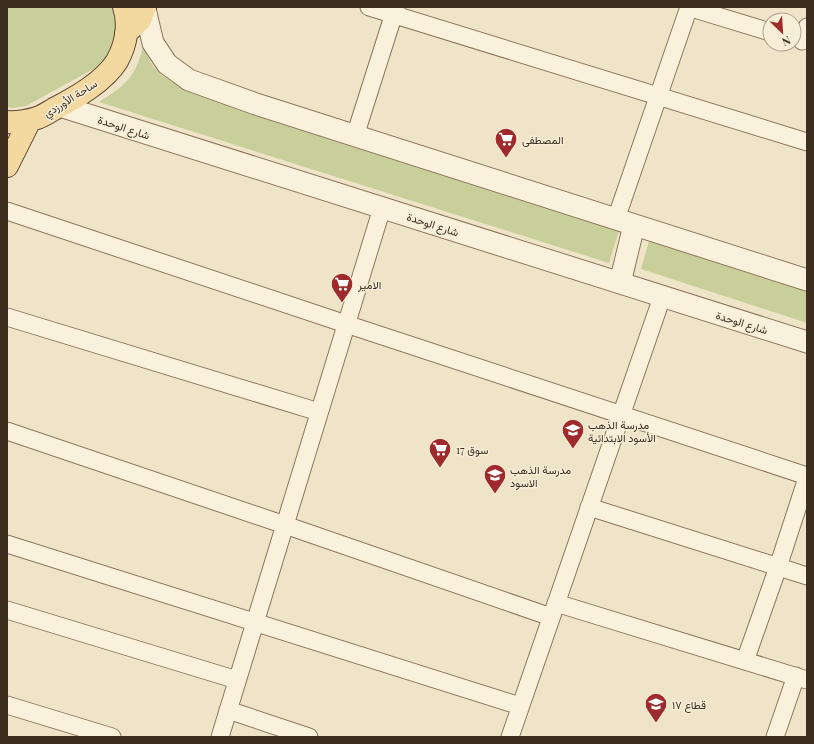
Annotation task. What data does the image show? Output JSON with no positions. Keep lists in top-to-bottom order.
{
  "streets": {
    "main road": ["ساحة الأورزدي"],
    "street": ["شارع الوحدة"]
  },
  "crossings": [
    ["ساحة الأورزدي", "شارع الوحدة"]
  ],
  "places": {
    "supermarket": ["المصطفى", "الامير", "سوق 17"],
    "school or university": ["مدرسة الذهب الأسود الابتدائية", "مدرسة الذهب الاسود", "قطاع ١٧"]
  },
  "north": "bottom right"
}
